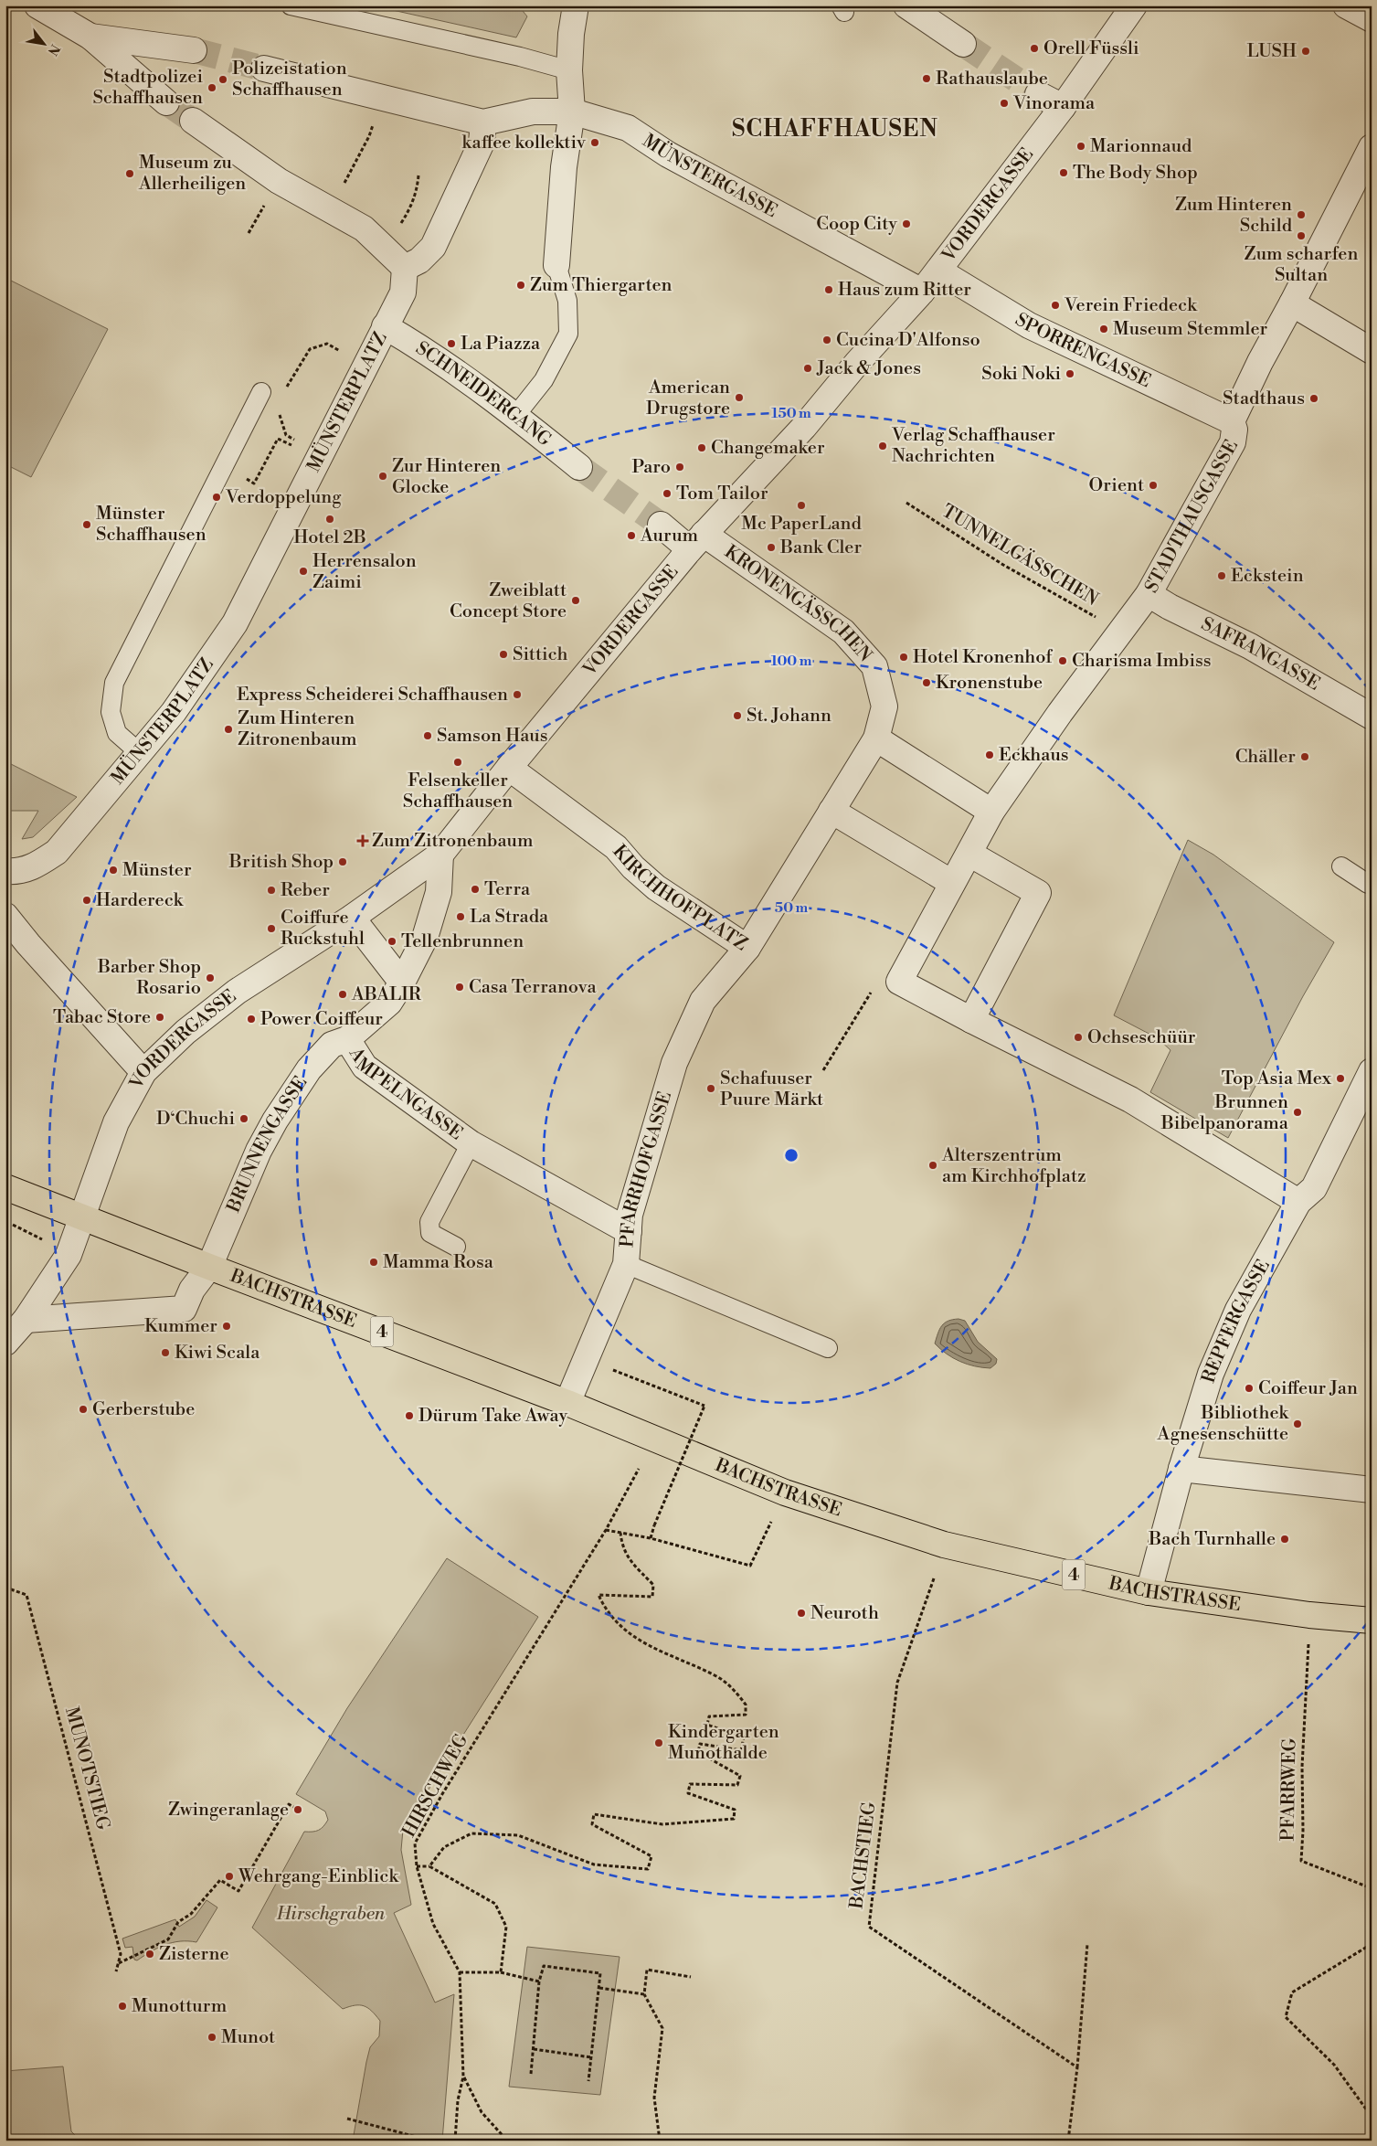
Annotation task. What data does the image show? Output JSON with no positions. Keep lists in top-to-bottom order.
{
  "streets": {
    "main road": ["BACHSTRASSE", "4"],
    "street": [
      "MÜNSTERGASSE",
      "VORDERGASSE",
      "SPORRENGASSE",
      "SCHNEIDERGANG",
      "MÜNSTERPLATZ",
      "STADTHAUSGASSE",
      "KRONENGÄSSCHEN",
      "SAFRANGASSE",
      "KIRCHHOFPLATZ",
      "AMPELNGASSE",
      "BRUNNENGASSE",
      "PFARRHOFGASSE",
      "REPFERGASSE"
    ],
    "path": [
      "TUNNELGÄSSCHEN",
      "MUNOTSTIEG",
      "HIRSCHWEG",
      "PFARRWEG",
      "BACHSTIEG"
    ]
  },
  "crossings": [
    ["MÜNSTERGASSE", "VORDERGASSE"],
    ["VORDERGASSE", "SPORRENGASSE"],
    ["VORDERGASSE", "KRONENGÄSSCHEN"],
    ["VORDERGASSE", "KIRCHHOFPLATZ"],
    ["VORDERGASSE", "BACHSTRASSE"],
    ["SPORRENGASSE", "STADTHAUSGASSE"],
    ["SCHNEIDERGANG", "MÜNSTERPLATZ"],
    ["STADTHAUSGASSE", "TUNNELGÄSSCHEN"],
    ["STADTHAUSGASSE", "SAFRANGASSE"],
    ["KRONENGÄSSCHEN", "KIRCHHOFPLATZ"],
    ["KIRCHHOFPLATZ", "PFARRHOFGASSE"],
    ["AMPELNGASSE", "BRUNNENGASSE"],
    ["AMPELNGASSE", "PFARRHOFGASSE"],
    ["BRUNNENGASSE", "BACHSTRASSE"],
    ["PFARRHOFGASSE", "BACHSTRASSE"],
    ["BACHSTRASSE", "REPFERGASSE"]
  ],
  "districts": ["SCHAFFHAUSEN"],
  "parks": ["Hirschgraben"],
  "places": {
    "other": [
      "Orell Füssli",
      "LUSH",
      "Rathauslaube",
      "Polizeistation Schaffhausen",
      "Stadtpolizei Schaffhausen",
      "Vinorama",
      "kaffee kollektiv",
      "Marionnaud",
      "The Body Shop",
      "Museum zu Allerheiligen",
      "Zum Hinteren Schild",
      "Coop City",
      "Zum scharfen Sultan",
      "Zum Thiergarten",
      "Haus zum Ritter",
      "Verein Friedeck",
      "Museum Stemmler",
      "Cucina D'Alfonso",
      "La Piazza",
      "Jack & Jones",
      "Soki Noki",
      "American Drugstore",
      "Stadthaus",
      "Verlag Schaffhauser Nachrichten",
      "Changemaker",
      "Paro",
      "Zur Hinteren Glocke",
      "Orient",
      "Tom Tailor",
      "Verdoppelung",
      "Mc PaperLand",
      "Hotel 2B",
      "Münster Schaffhausen",
      "Aurum",
      "Bank Cler",
      "Herrensalon Zaimi",
      "Eckstein",
      "Zweiblatt Concept Store",
      "Sittich",
      "Hotel Kronenhof",
      "Charisma Imbiss",
      "Kronenstube",
      "Express Scheiderei Schaffhausen",
      "St. Johann",
      "Zum Hinteren Zitronenbaum",
      "Samson Haus",
      "Eckhaus",
      "Chäller",
      "Felsenkeller Schaffhausen",
      "British Shop",
      "Münster",
      "Terra",
      "Reber",
      "Hardereck",
      "La Strada",
      "Coiffure Ruckstuhl",
      "Tellenbrunnen",
      "Barber Shop Rosario",
      "Casa Terranova",
      "ABALIR",
      "Tabac Store",
      "Power Coiffeur",
      "Ochseschüür",
      "Top Asia Mex",
      "Schafuuser Puure Märkt",
      "Brunnen Bibelpanorama",
      "D‘Chuchi",
      "Alterszentrum am Kirchhofplatz",
      "Mamma Rosa",
      "Kummer",
      "Kiwi Scala",
      "Coiffeur Jan",
      "Gerberstube",
      "Dürum Take Away",
      "Bibliothek Agnesenschütte",
      "Bach Turnhalle",
      "Neuroth",
      "Kindergarten Munothalde",
      "Zwingeranlage",
      "Wehrgang-Einblick",
      "Zisterne",
      "Munotturm",
      "Munot"
    ],
    "health": ["Zum Zitronenbaum"]
  },
  "north": "bottom right",
  "rings": ["150 m", "100 m", "50 m"]
}
